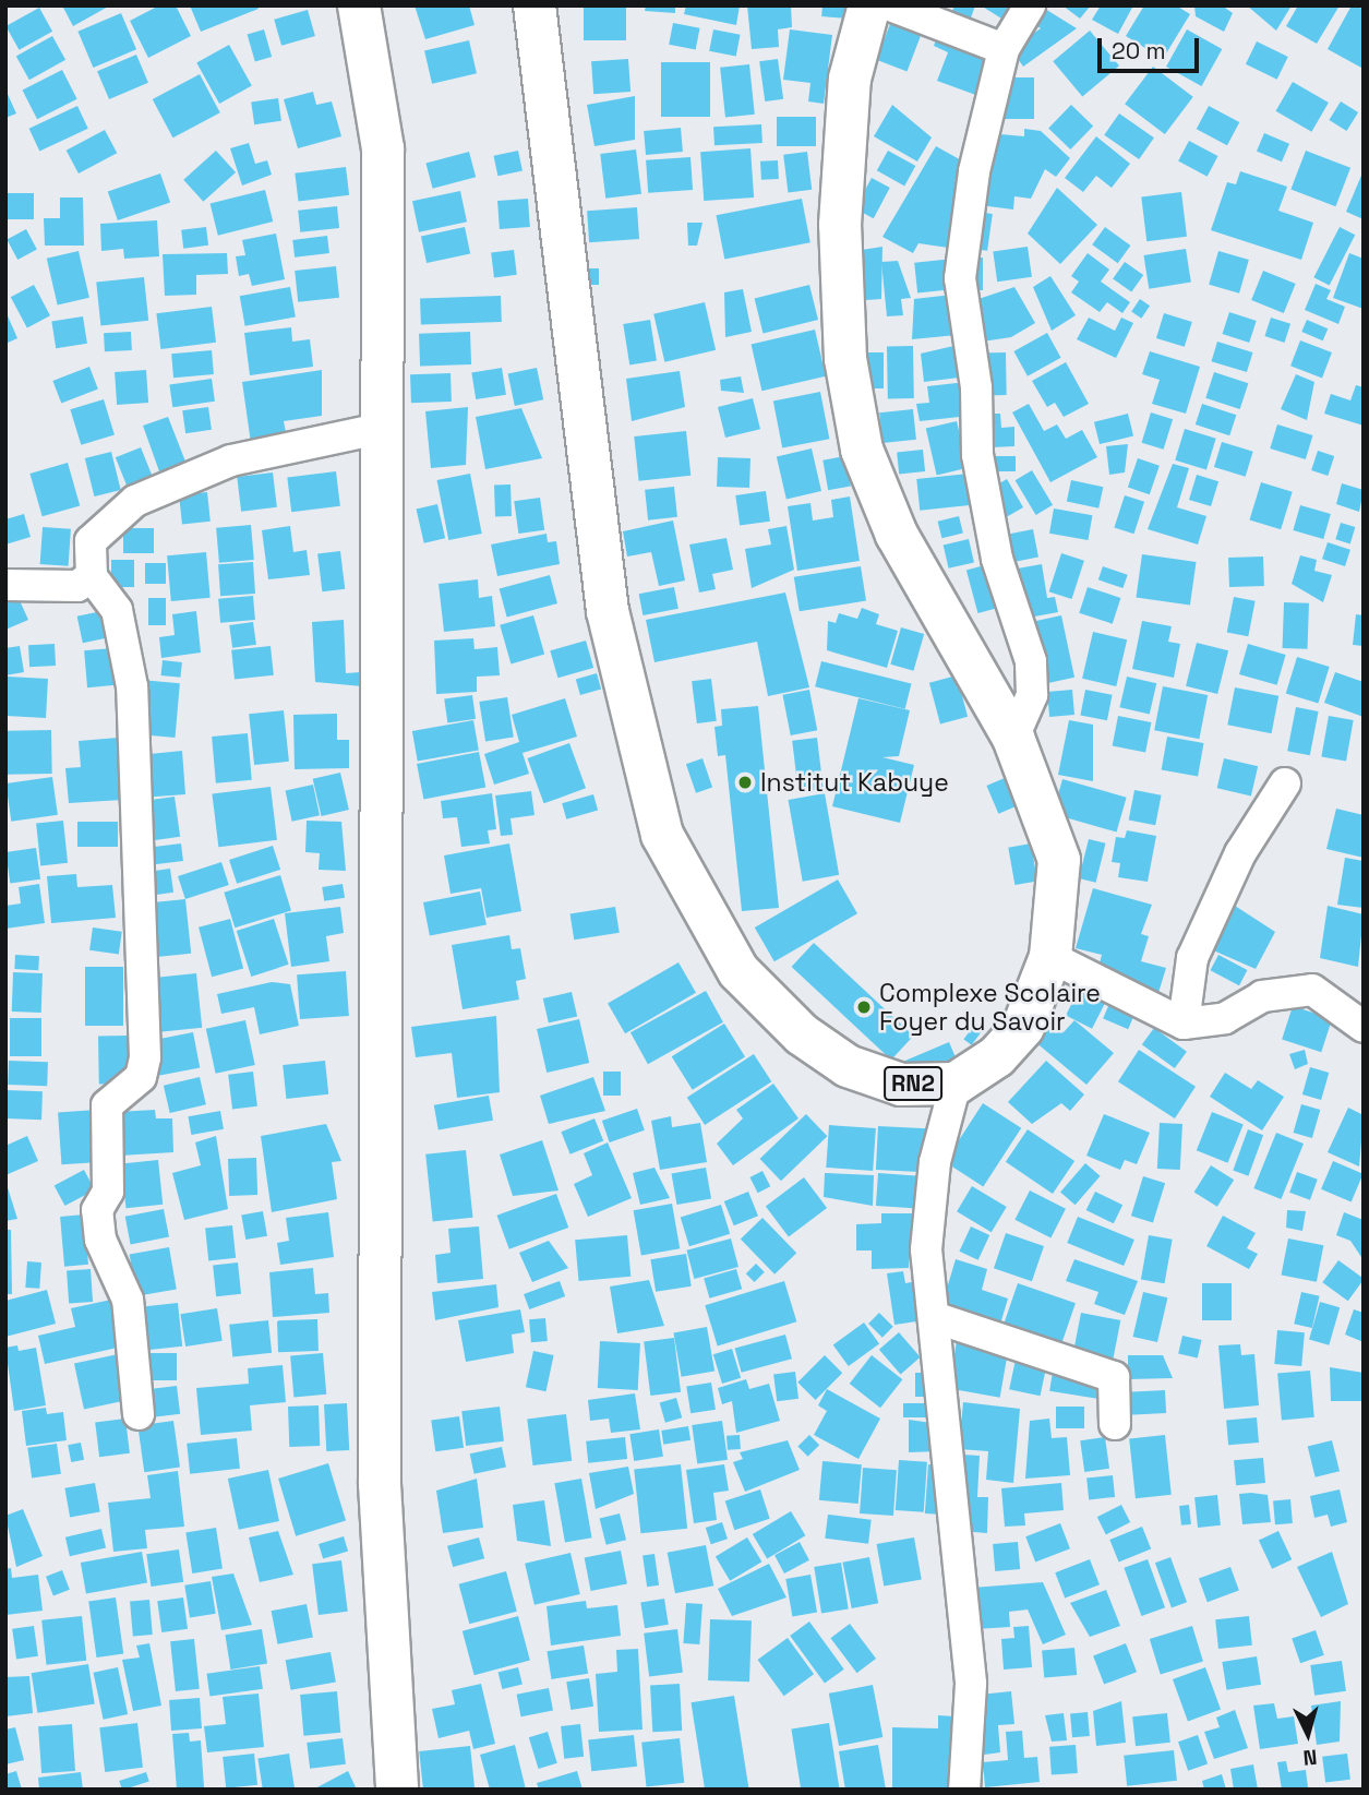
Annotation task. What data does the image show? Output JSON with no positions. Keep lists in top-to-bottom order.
{
  "streets": {
    "highway": ["RN2"]
  },
  "places": ["Institut Kabuye", "Complexe Scolaire Foyer du Savoir"],
  "scale_bar": "20 m",
  "north": "bottom"
}
